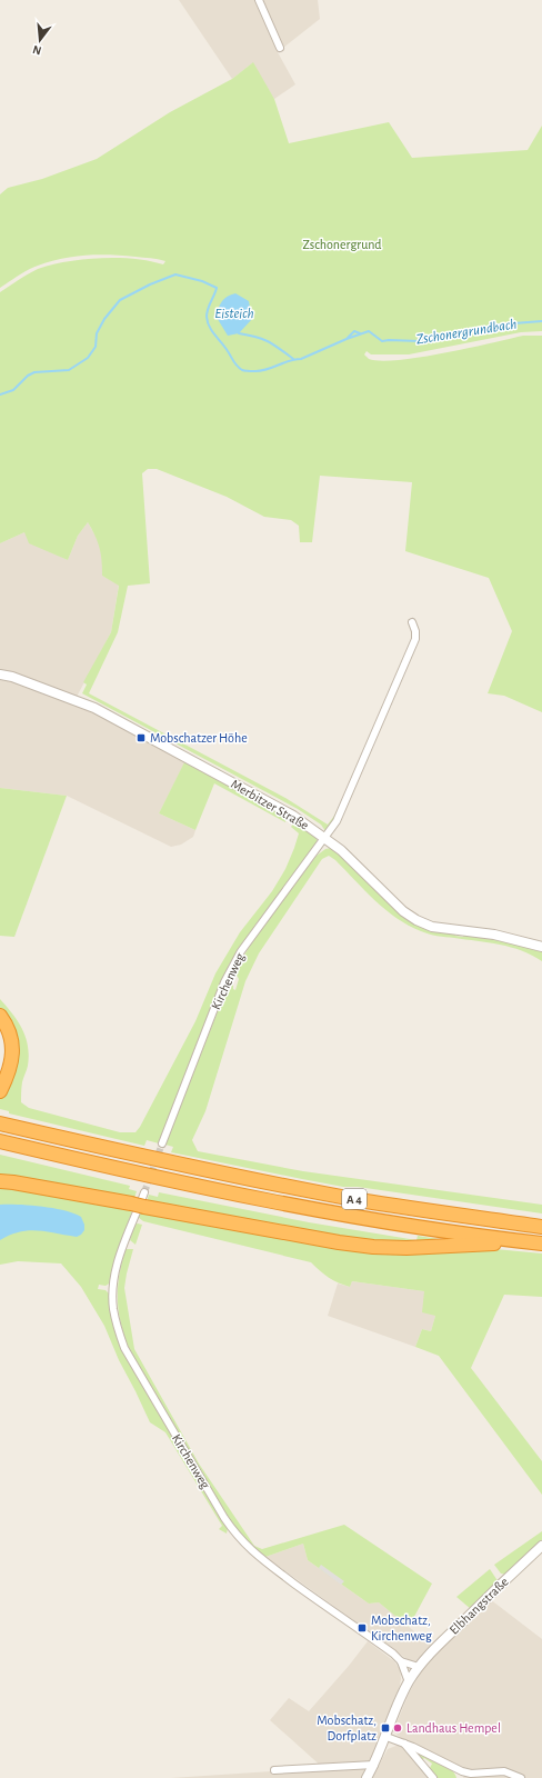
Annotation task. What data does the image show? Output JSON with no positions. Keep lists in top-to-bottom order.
{
  "streets": {
    "highway": ["A 4"],
    "street": ["Merbitzer Straße", "Kirchenweg", "Elbhangstraße"]
  },
  "crossings": [
    ["Merbitzer Straße", "Kirchenweg"],
    ["Kirchenweg", "Elbhangstraße"]
  ],
  "water": ["Eisteich", "Zschonergrundbach"],
  "parks": ["Zschonergrund"],
  "places": {
    "transit": ["Mobschatzer Höhe", "Mobschatz, Kirchenweg", "Mobschatz, Dorfplatz"],
    "other": ["Landhaus Hempel"]
  },
  "north": "bottom"
}
